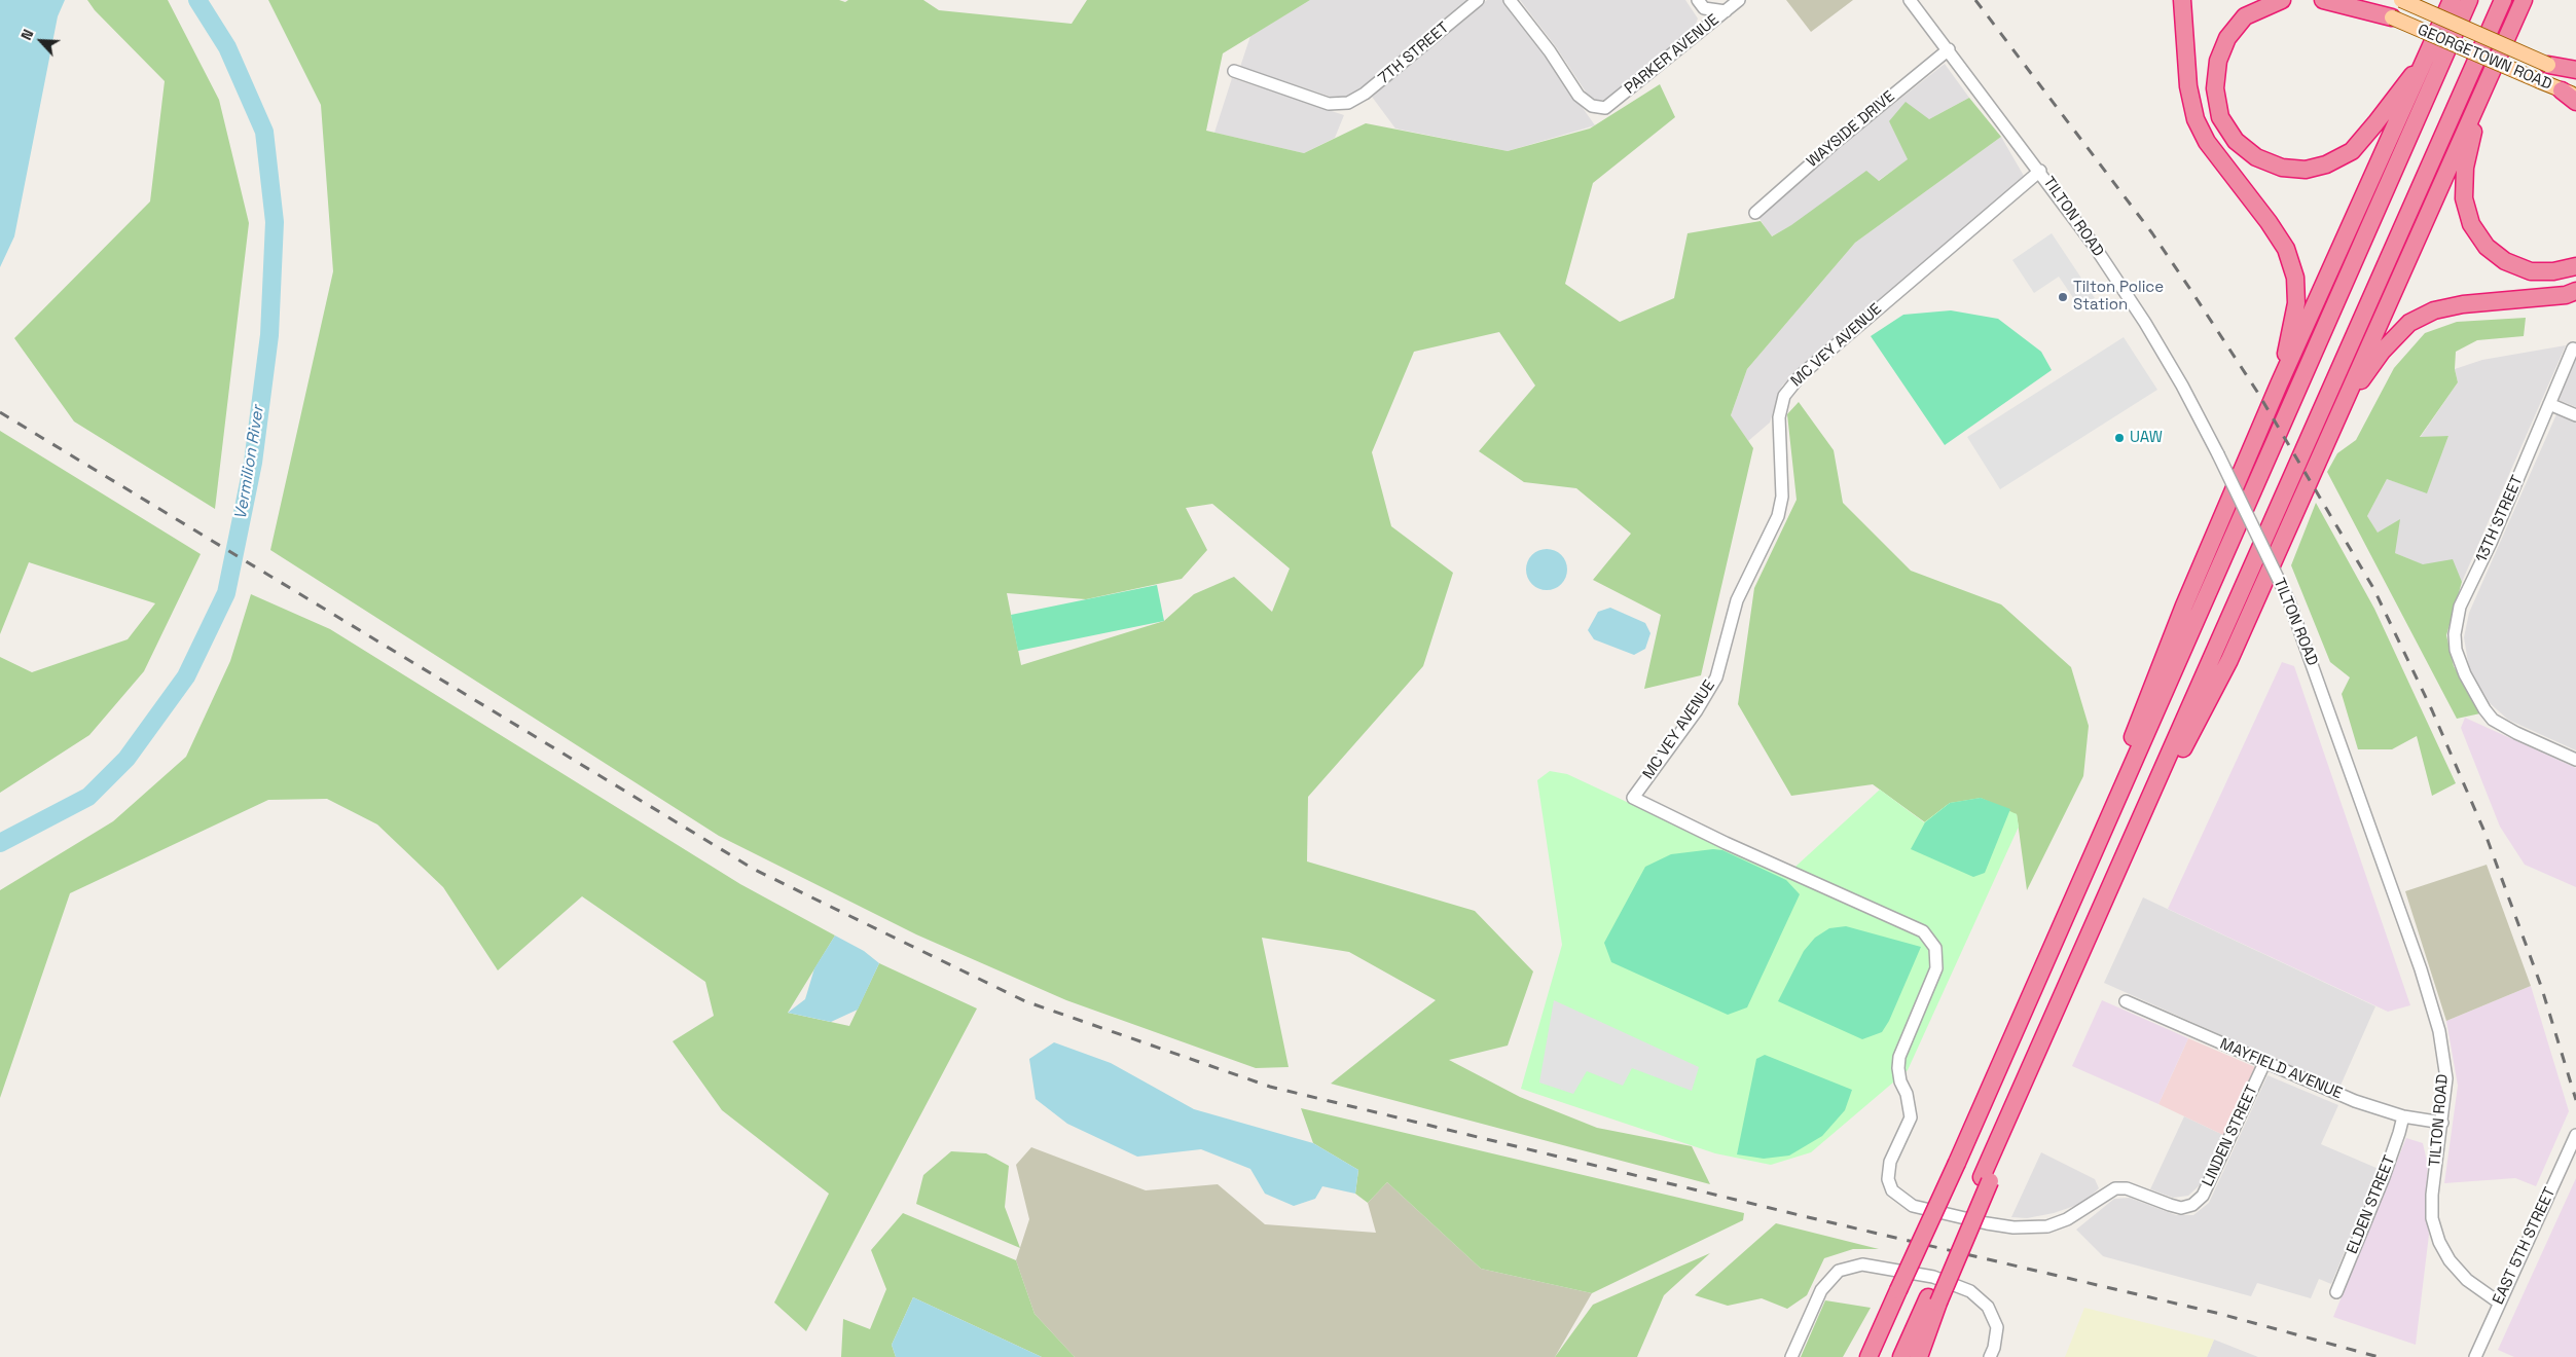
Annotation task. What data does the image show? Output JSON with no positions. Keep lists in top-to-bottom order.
{
  "streets": {
    "main road": ["GEORGETOWN ROAD"],
    "street": [
      "7TH STREET",
      "PARKER AVENUE",
      "WAYSIDE DRIVE",
      "TILTON ROAD",
      "MC VEY AVENUE",
      "13TH STREET",
      "MAYFIELD AVENUE",
      "LINDEN STREET",
      "ELDEN STREET",
      "EAST 5TH STREET"
    ]
  },
  "crossings": [
    ["WAYSIDE DRIVE", "TILTON ROAD"],
    ["TILTON ROAD", "MC VEY AVENUE"],
    ["TILTON ROAD", "MAYFIELD AVENUE"],
    ["TILTON ROAD", "EAST 5TH STREET"],
    ["MC VEY AVENUE", "LINDEN STREET"],
    ["MAYFIELD AVENUE", "LINDEN STREET"],
    ["MAYFIELD AVENUE", "ELDEN STREET"]
  ],
  "water": ["Vermilion River"],
  "places": ["Tilton Police Station", "UAW"],
  "north": "top left"
}
